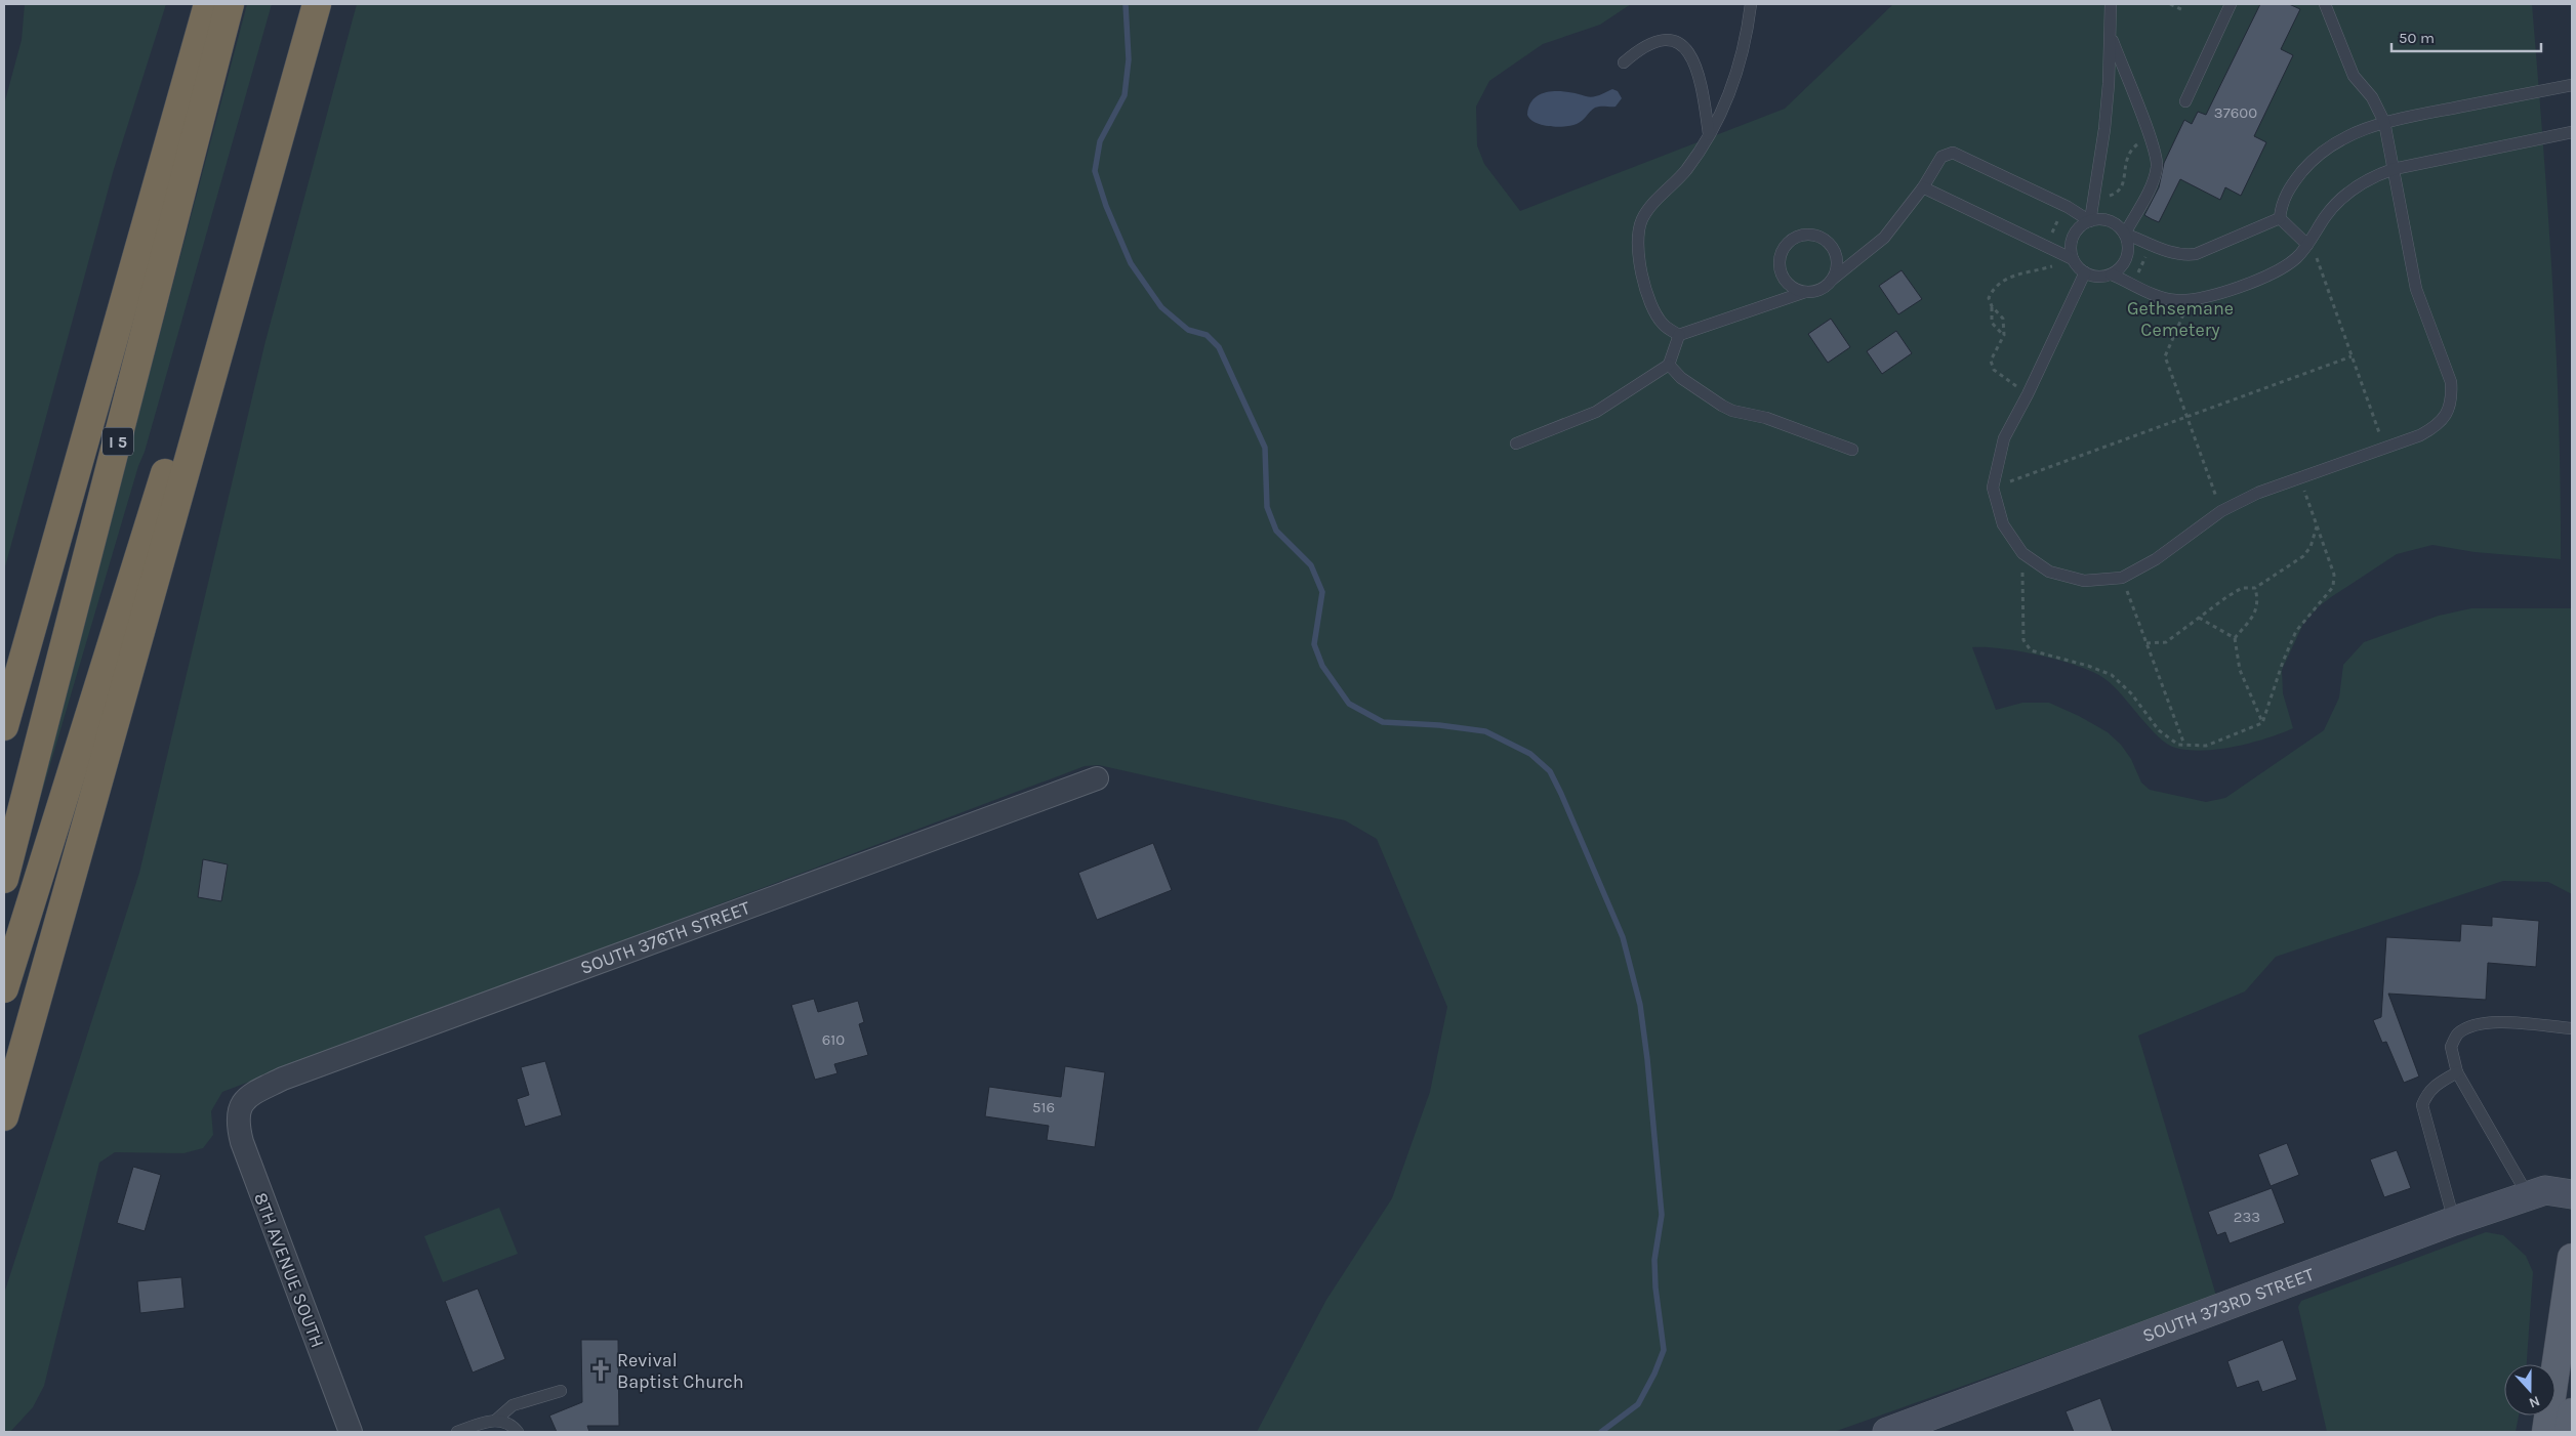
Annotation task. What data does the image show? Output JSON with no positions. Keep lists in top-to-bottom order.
{
  "streets": {
    "highway": ["I 5"],
    "street": ["SOUTH 376TH STREET", "8TH AVENUE SOUTH", "SOUTH 373RD STREET"]
  },
  "crossings": [
    ["SOUTH 376TH STREET", "8TH AVENUE SOUTH"]
  ],
  "parks": ["Gethsemane Cemetery"],
  "places": {
    "church": ["Revival Baptist Church"]
  },
  "house_numbers": [
    "37600",
    "610",
    "516",
    "233"
  ],
  "scale_bar": "50 m",
  "north": "bottom"
}
